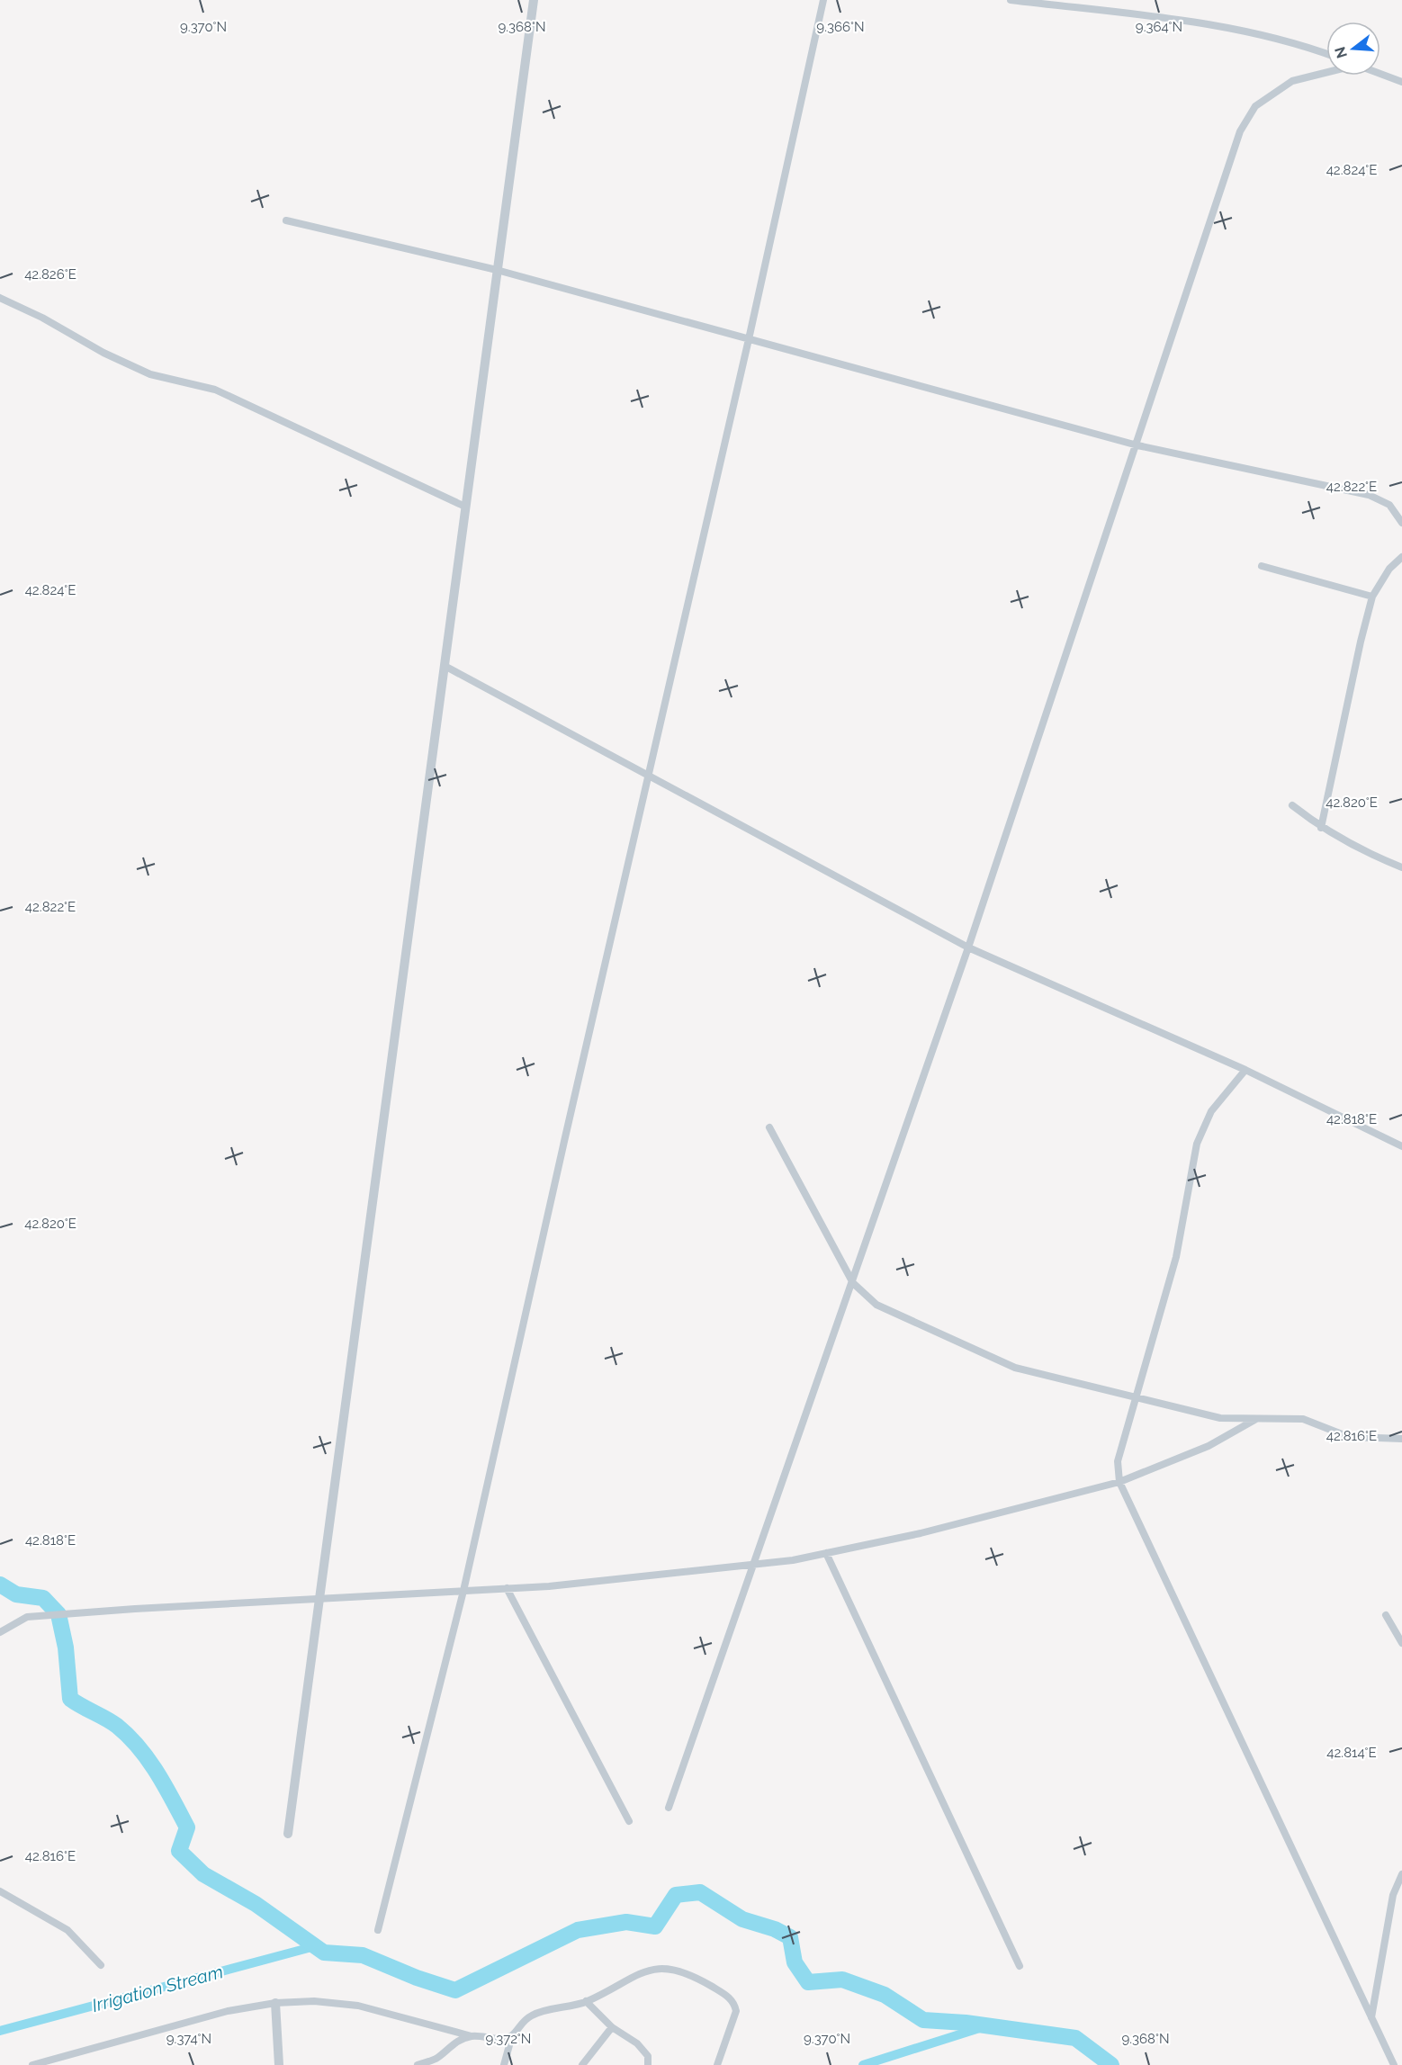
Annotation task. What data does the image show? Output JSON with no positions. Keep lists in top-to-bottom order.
{
  "water": ["Irrigation Stream"],
  "north": "left",
  "coordinates": [
    "9.370°N",
    "9.368°N",
    "9.366°N",
    "9.364°N",
    "42.824°E",
    "42.826°E",
    "42.822°E",
    "42.820°E",
    "42.818°E",
    "42.816°E",
    "42.814°E",
    "9.374°N",
    "9.372°N"
  ]
}
